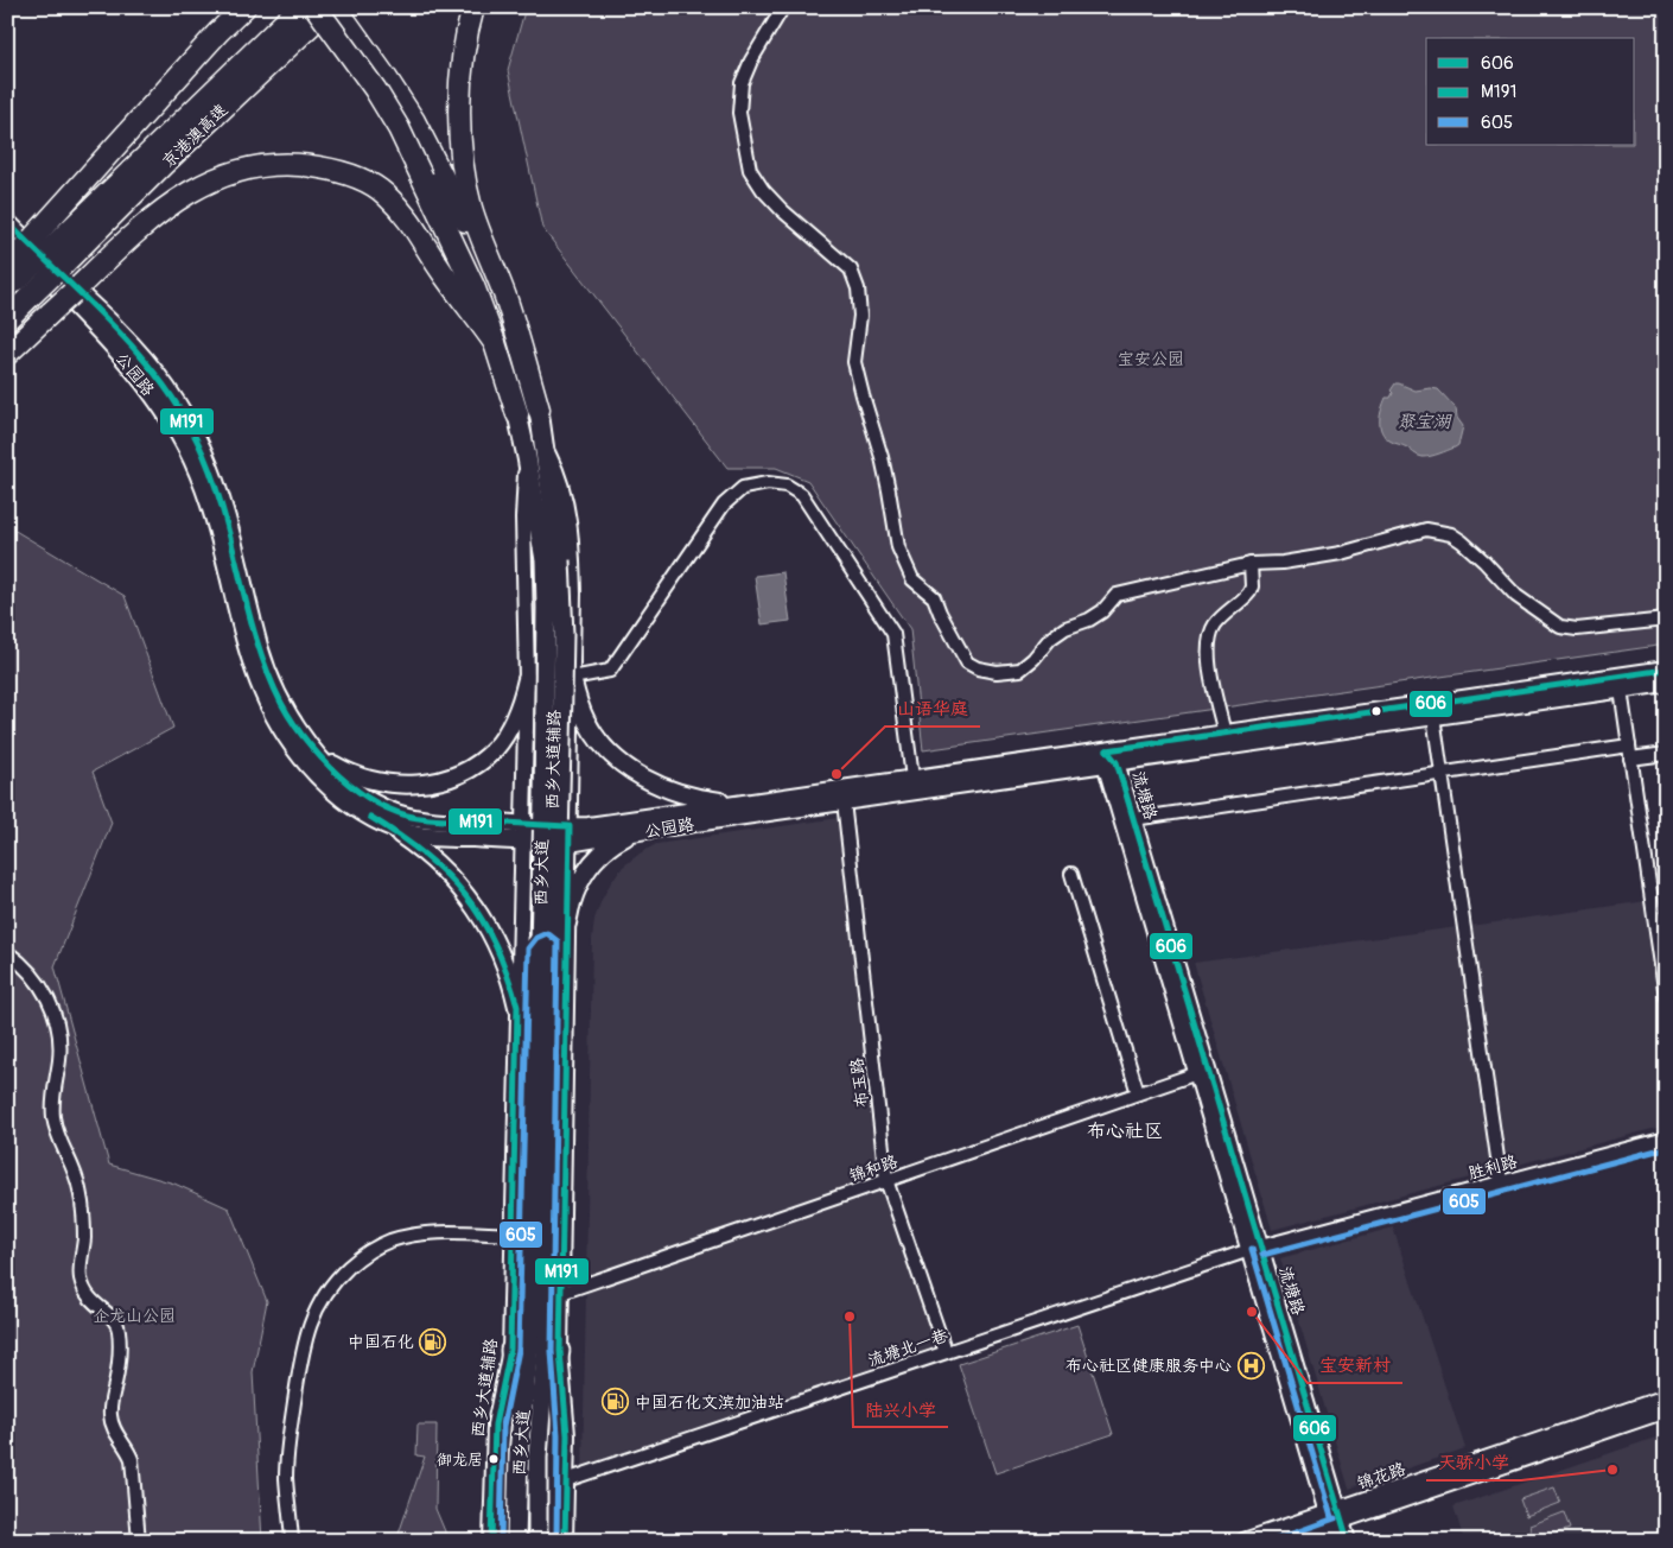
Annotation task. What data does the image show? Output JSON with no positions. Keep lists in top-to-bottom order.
{
  "streets": {
    "highway": ["京港澳高速"],
    "main road": ["公园路", "西乡大道"],
    "street": [
      "西乡大道辅路",
      "流塘路",
      "布玉路",
      "胜利路",
      "锦和路",
      "流塘北一巷",
      "锦花路"
    ]
  },
  "crossings": [
    ["公园路", "西乡大道辅路"],
    ["公园路", "流塘路"],
    ["公园路", "布玉路"],
    ["西乡大道辅路", "锦和路"],
    ["西乡大道辅路", "流塘北一巷"],
    ["流塘路", "胜利路"],
    ["流塘路", "锦和路"],
    ["流塘路", "流塘北一巷"],
    ["流塘路", "锦花路"],
    ["布玉路", "锦和路"],
    ["布玉路", "流塘北一巷"],
    ["胜利路", "流塘北一巷"]
  ],
  "districts": ["布心社区"],
  "water": ["聚宝湖"],
  "parks": ["宝安公园", "企龙山公园"],
  "places": {
    "other": [
      "山语华庭",
      "宝安新村",
      "陆兴小学",
      "御龙居",
      "天骄小学"
    ],
    "fuel station": ["中国石化", "中国石化文滨加油站"],
    "hospital": ["布心社区健康服务中心"]
  },
  "lines": ["transit line M191", "transit line 606", "transit line 605"],
  "legend": ["606", "M191", "605"]
}
